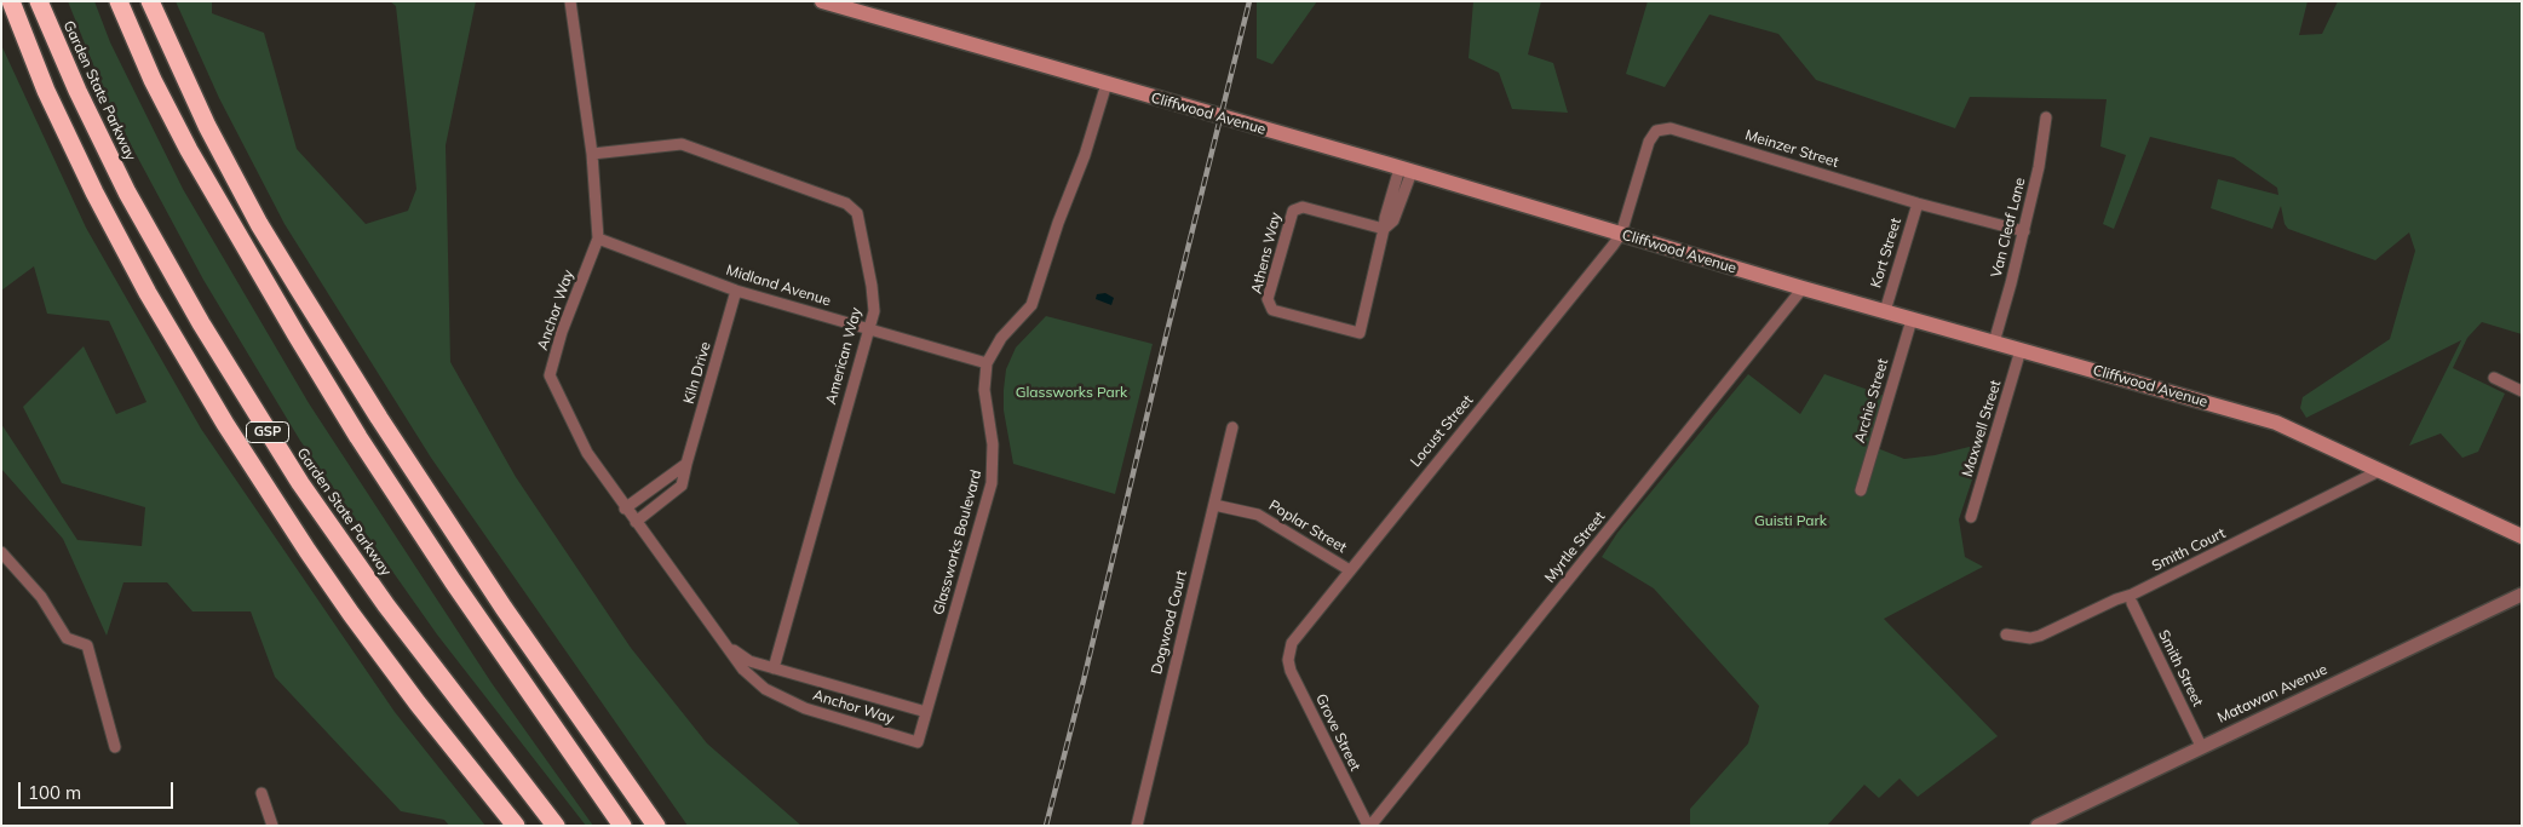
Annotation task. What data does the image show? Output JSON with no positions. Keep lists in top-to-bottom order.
{
  "streets": {
    "highway": ["Garden State Parkway", "GSP"],
    "main road": ["Cliffwood Avenue"],
    "street": [
      "Meinzer Street",
      "Van Cleaf Lane",
      "Athens Way",
      "Kort Street",
      "Midland Avenue",
      "Anchor Way",
      "American Way",
      "Kiln Drive",
      "Archie Street",
      "Maxwell Street",
      "Locust Street",
      "Poplar Street",
      "Glassworks Boulevard",
      "Myrtle Street",
      "Smith Court",
      "Dogwood Court",
      "Smith Street",
      "Matawan Avenue",
      "Grove Street"
    ]
  },
  "crossings": [
    ["Cliffwood Avenue", "Meinzer Street"],
    ["Cliffwood Avenue", "Van Cleaf Lane"],
    ["Cliffwood Avenue", "Athens Way"],
    ["Cliffwood Avenue", "Kort Street"],
    ["Cliffwood Avenue", "Archie Street"],
    ["Cliffwood Avenue", "Maxwell Street"],
    ["Cliffwood Avenue", "Locust Street"],
    ["Cliffwood Avenue", "Glassworks Boulevard"],
    ["Cliffwood Avenue", "Myrtle Street"],
    ["Cliffwood Avenue", "Smith Court"],
    ["Meinzer Street", "Van Cleaf Lane"],
    ["Meinzer Street", "Kort Street"],
    ["Meinzer Street", "Locust Street"],
    ["Midland Avenue", "Anchor Way"],
    ["Midland Avenue", "American Way"],
    ["Midland Avenue", "Kiln Drive"],
    ["Midland Avenue", "Glassworks Boulevard"],
    ["Anchor Way", "American Way"],
    ["Anchor Way", "Kiln Drive"],
    ["Anchor Way", "Glassworks Boulevard"],
    ["Locust Street", "Poplar Street"],
    ["Locust Street", "Grove Street"],
    ["Poplar Street", "Dogwood Court"],
    ["Myrtle Street", "Grove Street"],
    ["Smith Street", "Matawan Avenue"]
  ],
  "parks": ["Glassworks Park", "Guisti Park"],
  "scale_bar": "100 m"
}
